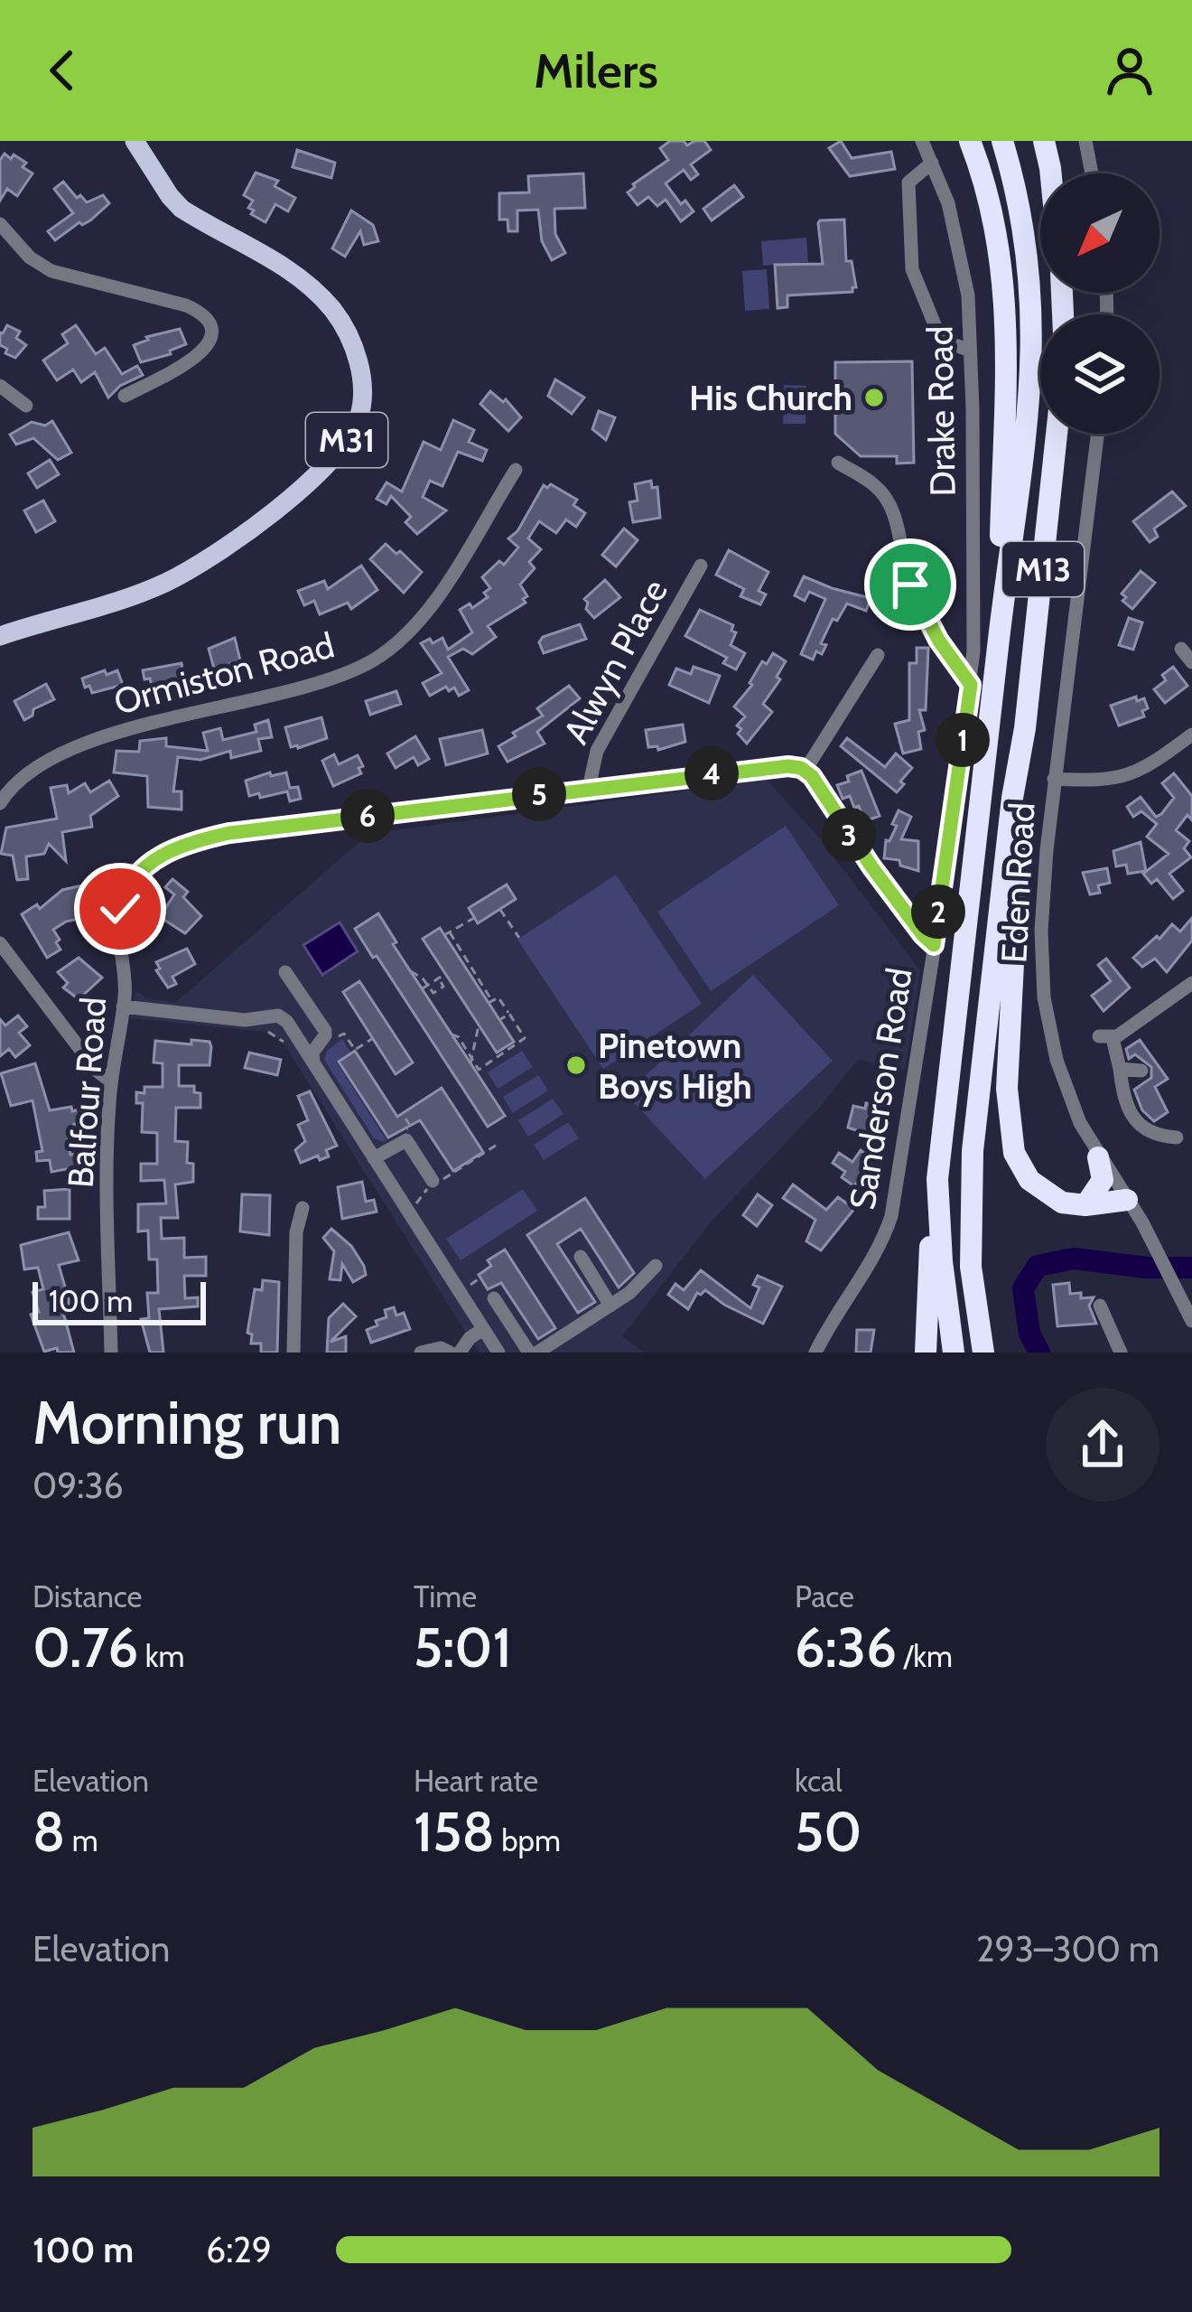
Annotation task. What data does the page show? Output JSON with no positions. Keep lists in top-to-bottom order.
{
  "streets": {
    "highway": ["M13"],
    "main road": ["M31"],
    "street": [
      "Drake Road",
      "Alwyn Place",
      "Ormiston Road",
      "Eden Road",
      "Sanderson Road",
      "Balfour Road"
    ]
  },
  "crossings": [
    ["Drake Road", "Sanderson Road"],
    ["Alwyn Place", "Balfour Road"]
  ],
  "places": ["His Church", "Pinetown Boys High"],
  "scale_bar": "100 m",
  "north": "bottom left",
  "page": {
    "header": "Milers",
    "pins": [
      "1",
      "4",
      "5",
      "6",
      "3",
      "2"
    ],
    "scale": "100 m",
    "heading": ["Morning run", "09:36"],
    "stats": [
      ["Distance", "0.76 km"],
      ["Time", "5:01"],
      ["Pace", "6:36 /km"],
      ["Elevation", "8 m"],
      ["Heart rate", "158 bpm"],
      ["kcal", "50"]
    ],
    "chart": ["Elevation", "293–300 m"],
    "list": [
      {
        "name": "100 m",
        "note": "6:29"
      }
    ]
  }
}
